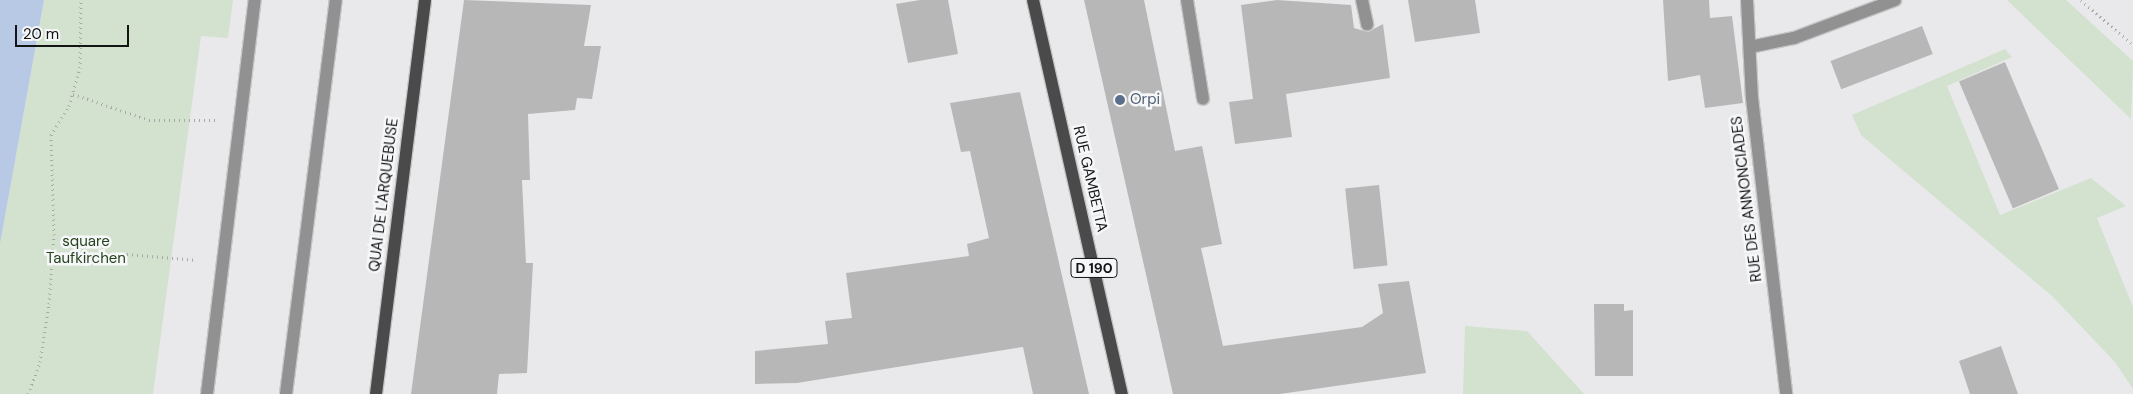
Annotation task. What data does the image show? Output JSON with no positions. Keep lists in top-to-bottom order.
{
  "streets": {
    "main road": ["RUE GAMBETTA", "QUAI DE L'ARQUEBUSE", "D 190"],
    "street": ["RUE DES ANNONCIADES"]
  },
  "parks": ["square Taufkirchen"],
  "places": ["Orpi"],
  "scale_bar": "20 m"
}
